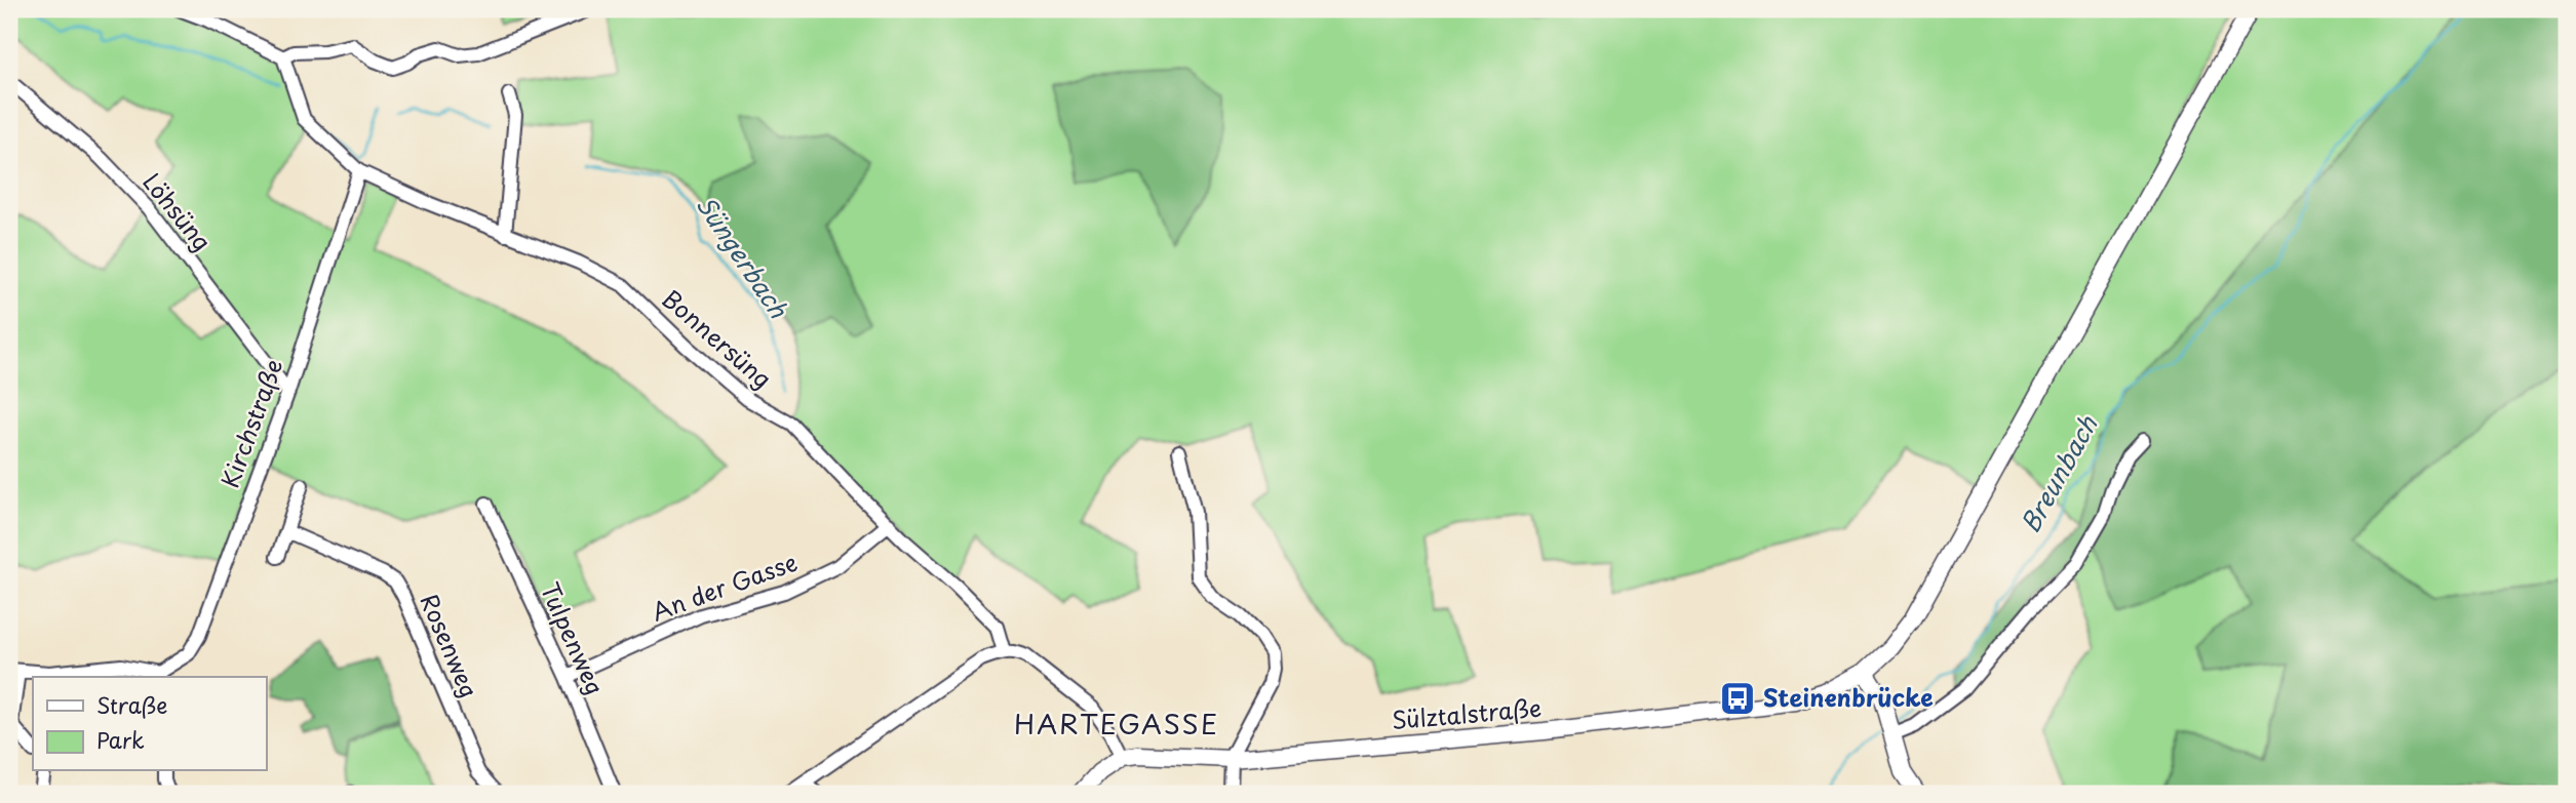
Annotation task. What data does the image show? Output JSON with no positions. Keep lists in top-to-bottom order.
{
  "streets": {
    "main road": ["Sülztalstraße"],
    "street": [
      "Löhsüng",
      "Bonnersüng",
      "Kirchstraße",
      "An der Gasse",
      "Tulpenweg",
      "Rosenweg"
    ]
  },
  "crossings": [
    ["Löhsüng", "Kirchstraße"],
    ["Bonnersüng", "Kirchstraße"],
    ["Bonnersüng", "An der Gasse"],
    ["An der Gasse", "Tulpenweg"]
  ],
  "districts": ["HARTEGASSE"],
  "water": ["Süngerbach", "Breunbach"],
  "places": {
    "bus stop": ["Steinenbrücke"]
  },
  "legend": ["Straße", "Park"]
}
